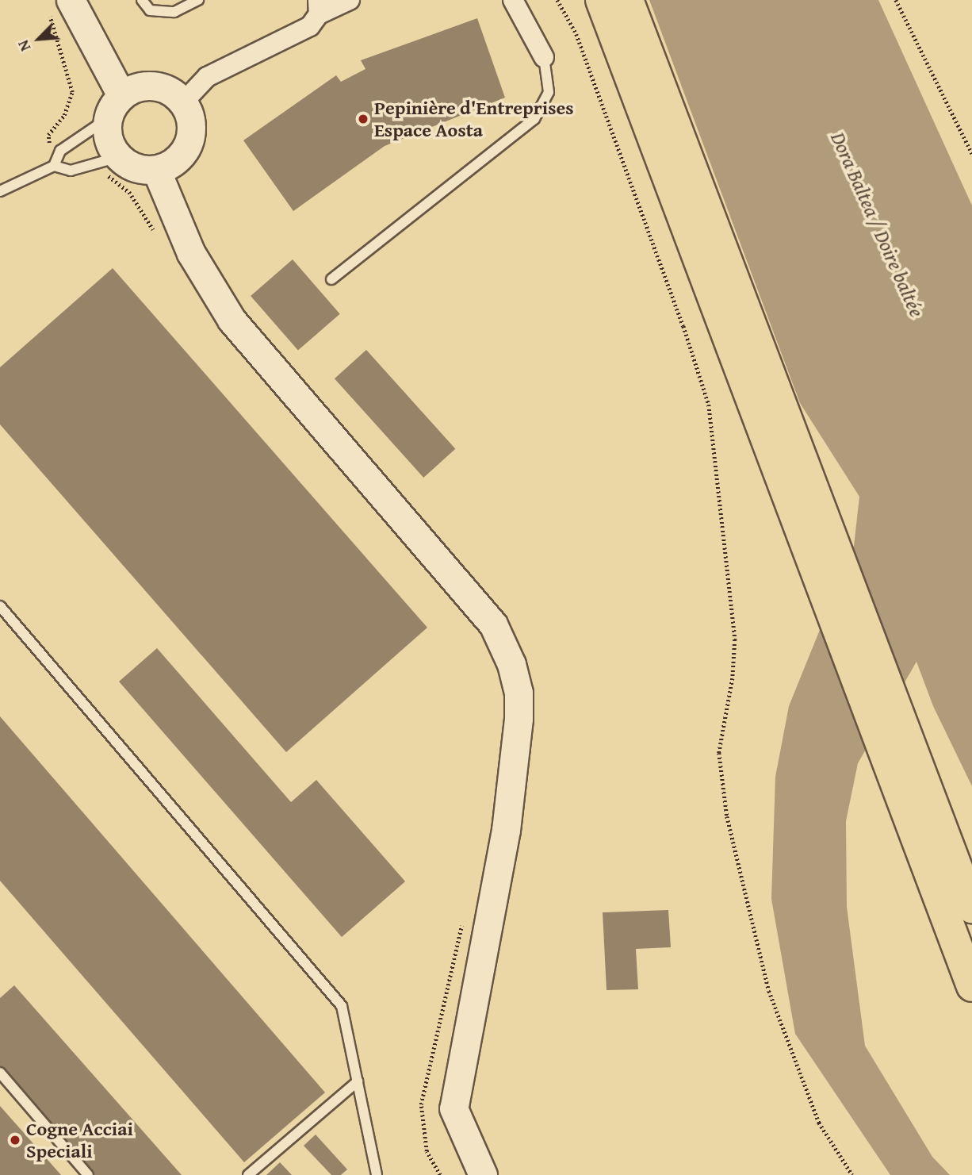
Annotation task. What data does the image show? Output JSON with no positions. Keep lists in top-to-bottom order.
{
  "water": ["Dora Baltea / Doire baltée"],
  "places": ["Pepinière d'Entreprises Espace Aosta", "Cogne Acciai Speciali"],
  "north": "bottom left"
}
